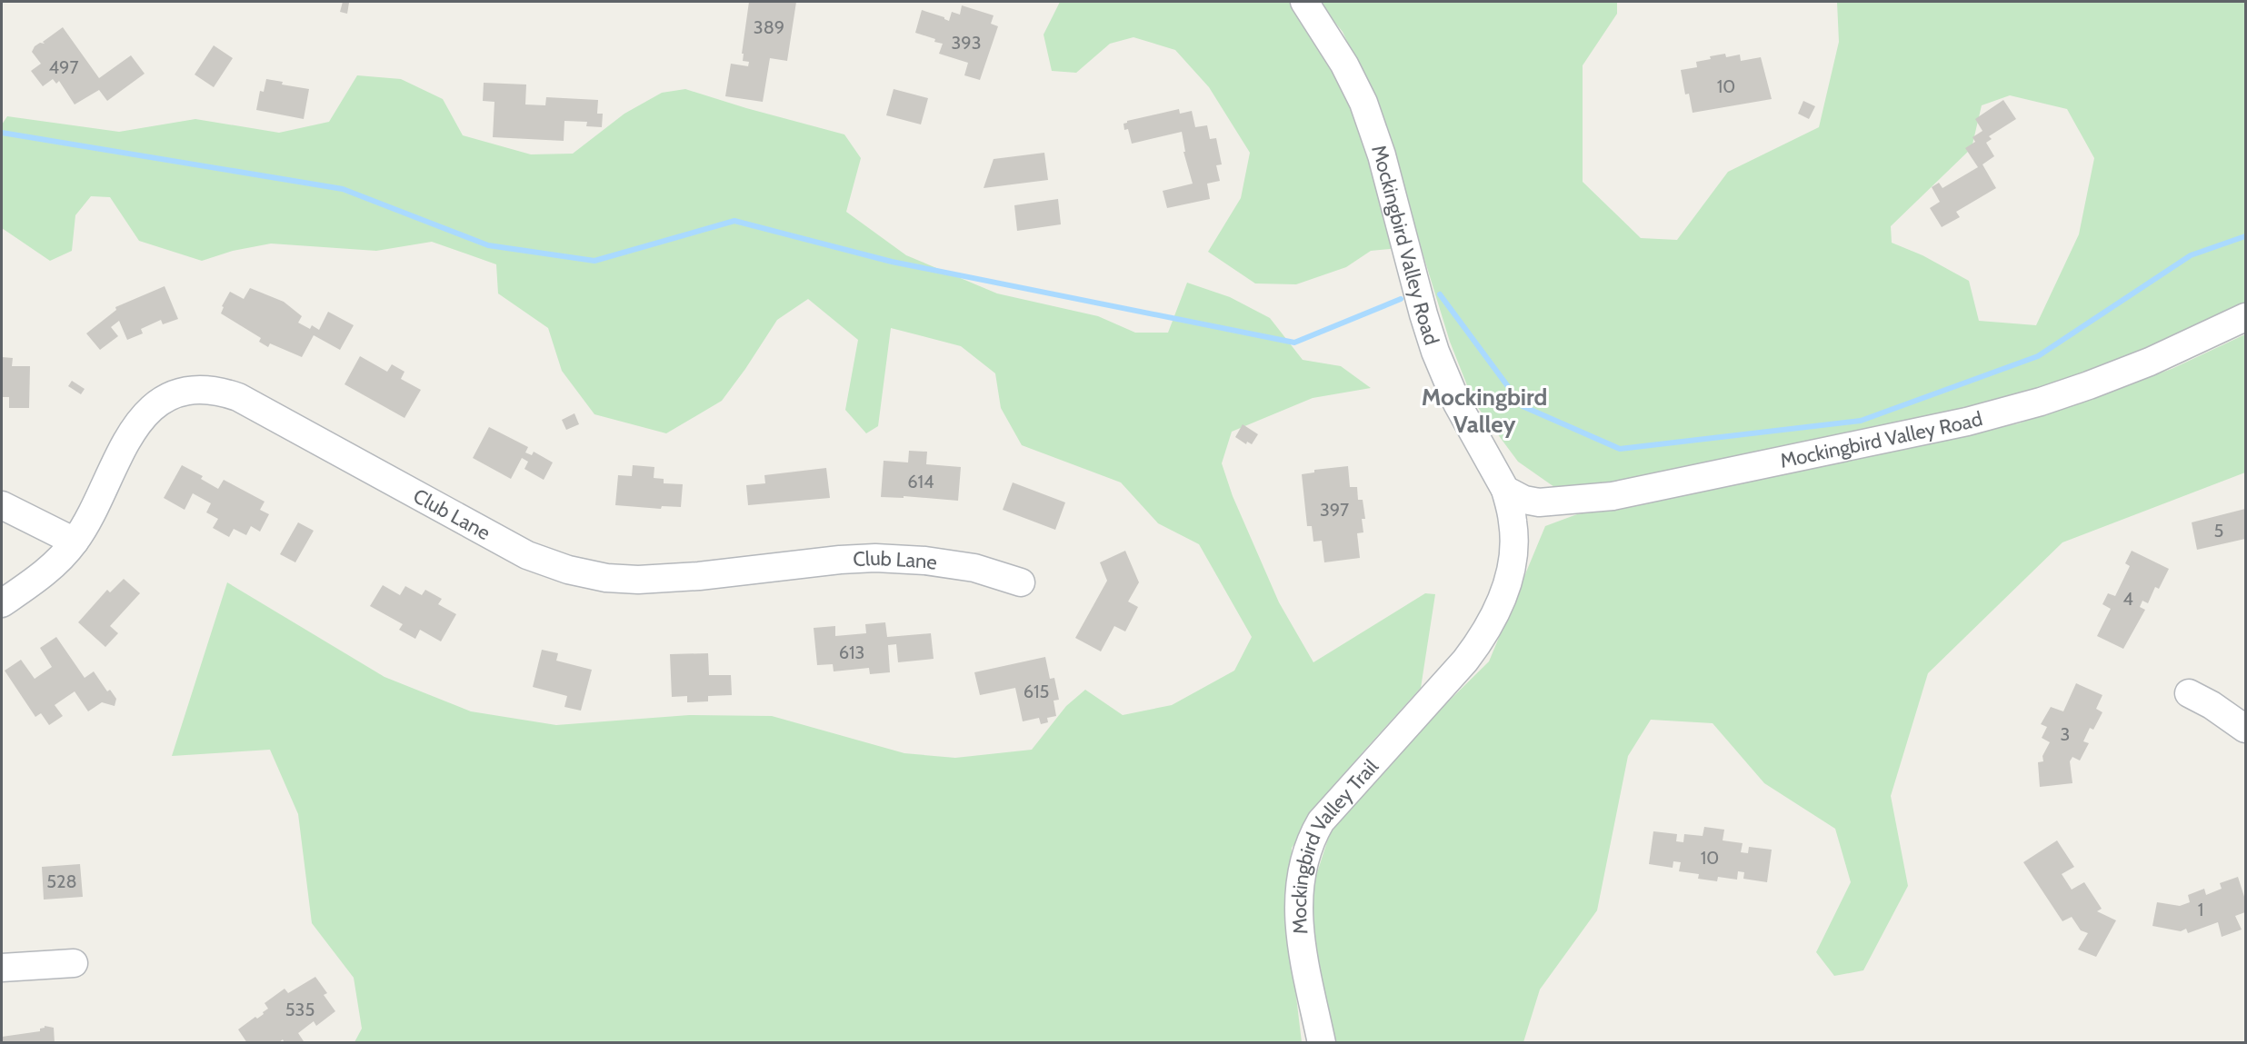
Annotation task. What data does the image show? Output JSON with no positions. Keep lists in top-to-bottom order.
{
  "streets": {
    "street": ["Mockingbird Valley Road", "Club Lane", "Mockingbird Valley Trail"]
  },
  "crossings": [
    ["Mockingbird Valley Road", "Mockingbird Valley Trail"]
  ],
  "districts": ["Mockingbird Valley"],
  "house_numbers": [
    "389",
    "393",
    "497",
    "10",
    "614",
    "397",
    "5",
    "4",
    "613",
    "615",
    "3",
    "10",
    "528",
    "1",
    "535"
  ]
}
